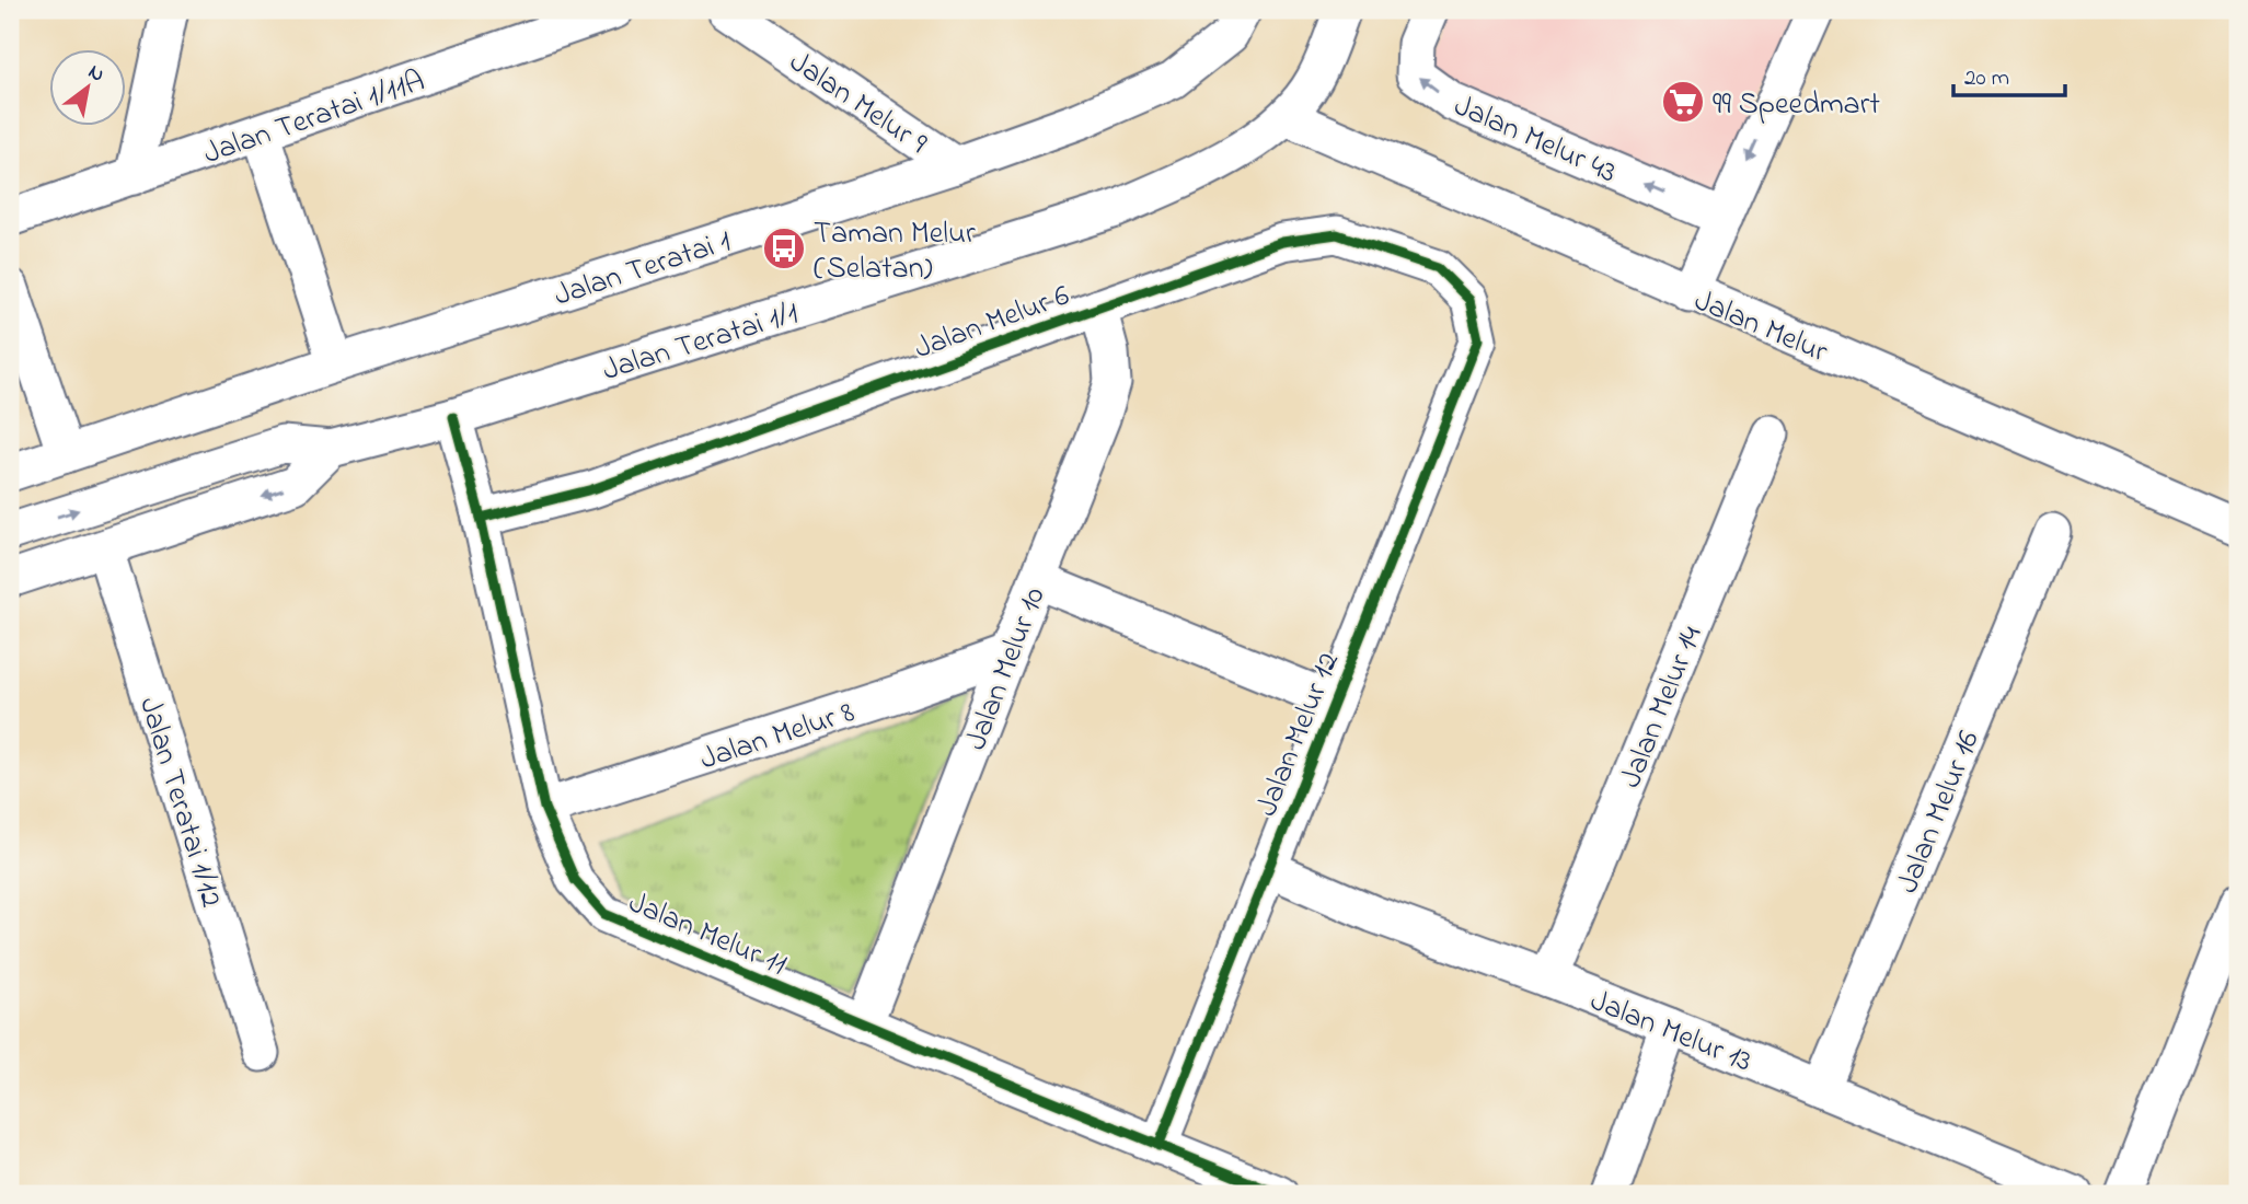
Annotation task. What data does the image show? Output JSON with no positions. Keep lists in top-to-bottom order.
{
  "streets": {
    "street": [
      "Jalan Melur 9",
      "Jalan Teratai 1/11A",
      "Jalan Melur 43",
      "Jalan Teratai 1",
      "Jalan Melur 6",
      "Jalan Melur",
      "Jalan Teratai 1/1",
      "Jalan Melur 10",
      "Jalan Melur 14",
      "Jalan Melur 8",
      "Jalan Melur 12",
      "Jalan Teratai 1/12",
      "Jalan Melur 16",
      "Jalan Melur 11",
      "Jalan Melur 13"
    ]
  },
  "crossings": [
    ["Jalan Melur 9", "Jalan Teratai 1"],
    ["Jalan Melur 6", "Jalan Melur 10"],
    ["Jalan Melur 6", "Jalan Melur 12"],
    ["Jalan Melur 6", "Jalan Melur 11"],
    ["Jalan Melur", "Jalan Teratai 1/1"],
    ["Jalan Teratai 1/1", "Jalan Melur 11"],
    ["Jalan Melur 10", "Jalan Melur 8"],
    ["Jalan Melur 10", "Jalan Melur 11"],
    ["Jalan Melur 14", "Jalan Melur 13"],
    ["Jalan Melur 8", "Jalan Melur 11"],
    ["Jalan Melur 12", "Jalan Melur 11"],
    ["Jalan Melur 12", "Jalan Melur 13"],
    ["Jalan Melur 16", "Jalan Melur 13"]
  ],
  "one_way": ["Jalan Melur 43"],
  "places": {
    "supermarket": ["99 Speedmart"],
    "bus stop": ["Taman Melur (Selatan)"]
  },
  "scale_bar": "20 m",
  "north": "top right"
}
